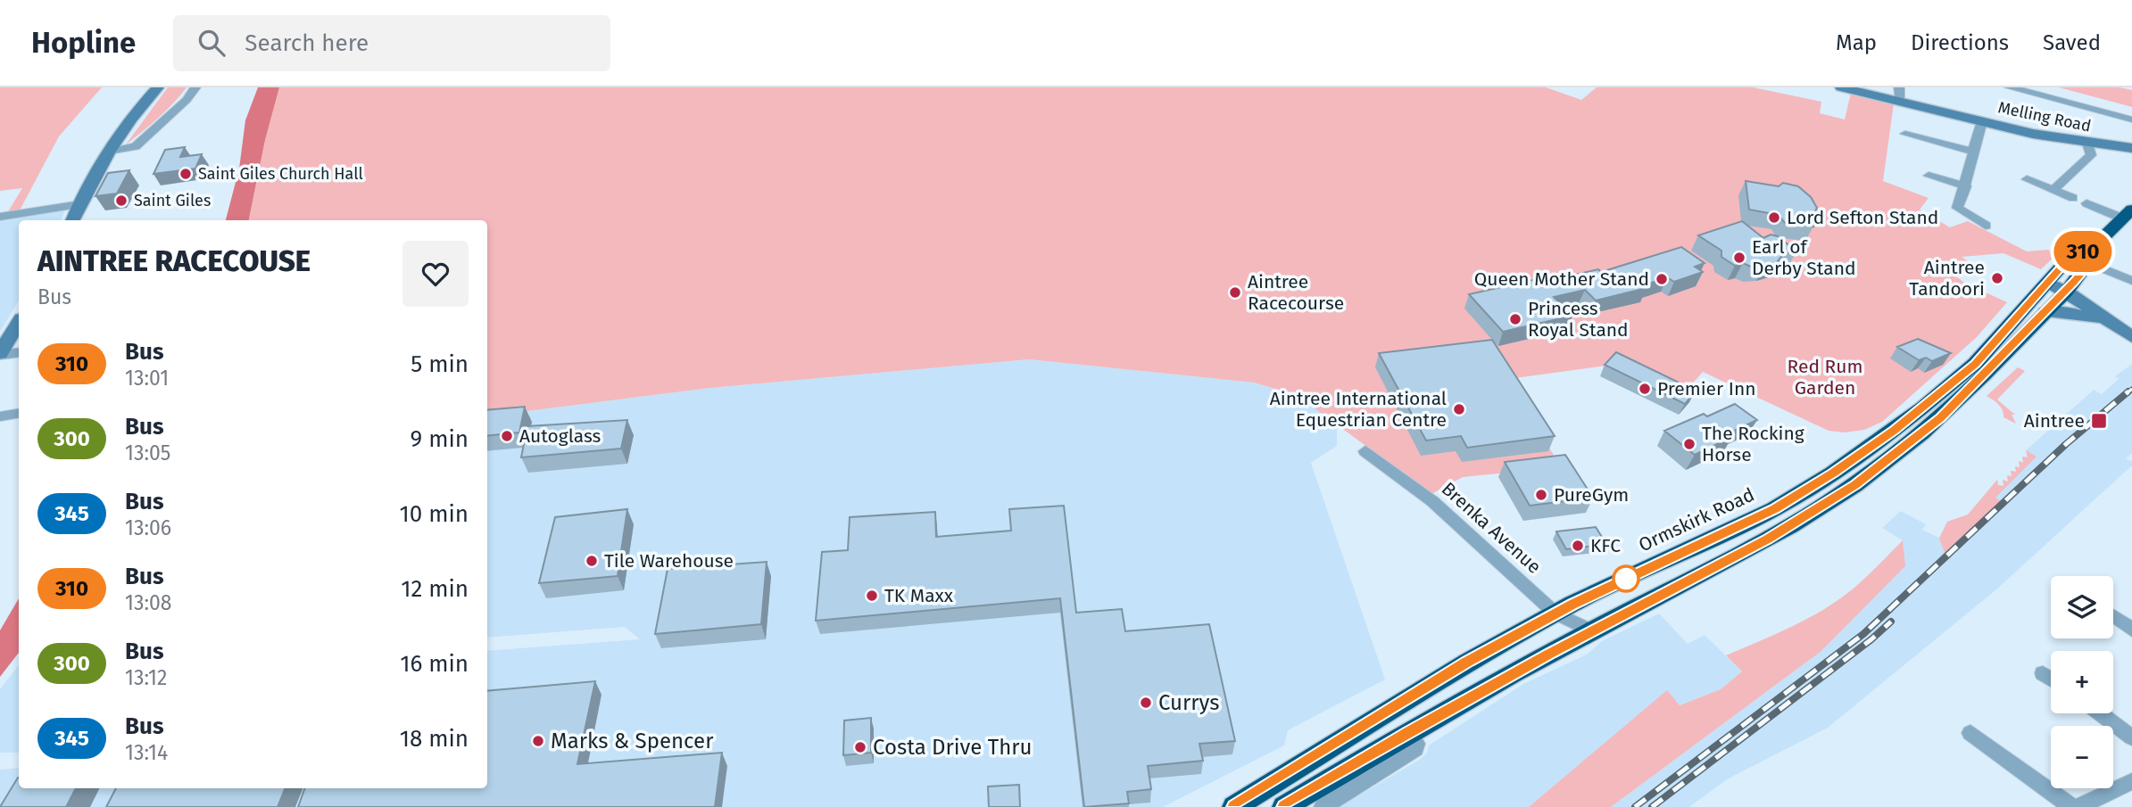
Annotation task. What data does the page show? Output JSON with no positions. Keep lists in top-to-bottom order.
{
  "streets": {
    "highway": ["Ormskirk Road"],
    "street": ["Melling Road", "Brenka Avenue"]
  },
  "crossings": [
    ["Ormskirk Road", "Brenka Avenue"]
  ],
  "parks": ["Red Rum Garden"],
  "places": {
    "other": [
      "Saint Giles Church Hall",
      "Saint Giles",
      "Lord Sefton Stand",
      "Earl of Derby Stand",
      "Aintree Tandoori",
      "Queen Mother Stand",
      "Aintree Racecourse",
      "Princess Royal Stand",
      "Premier Inn",
      "Aintree International Equestrian Centre",
      "Autoglass",
      "The Rocking Horse",
      "PureGym",
      "KFC",
      "Tile Warehouse",
      "TK Maxx",
      "Currys",
      "Marks & Spencer",
      "Costa Drive Thru"
    ],
    "transit": ["Aintree"]
  },
  "lines": ["bus line 310"],
  "page": {
    "header": "Hopline",
    "search": "Search here",
    "nav": ["Map", "Directions", "Saved"],
    "on_map": "310",
    "heading": ["AINTREE RACECOUSE", "Bus"],
    "list": [
      {
        "mark": "310",
        "name": "Bus",
        "note": "13:01",
        "value": "5 min"
      },
      {
        "mark": "300",
        "name": "Bus",
        "note": "13:05",
        "value": "9 min"
      },
      {
        "mark": "345",
        "name": "Bus",
        "note": "13:06",
        "value": "10 min"
      },
      {
        "mark": "310",
        "name": "Bus",
        "note": "13:08",
        "value": "12 min"
      },
      {
        "mark": "300",
        "name": "Bus",
        "note": "13:12",
        "value": "16 min"
      },
      {
        "mark": "345",
        "name": "Bus",
        "note": "13:14",
        "value": "18 min"
      }
    ],
    "map_buttons": ["+", "−"]
  }
}
